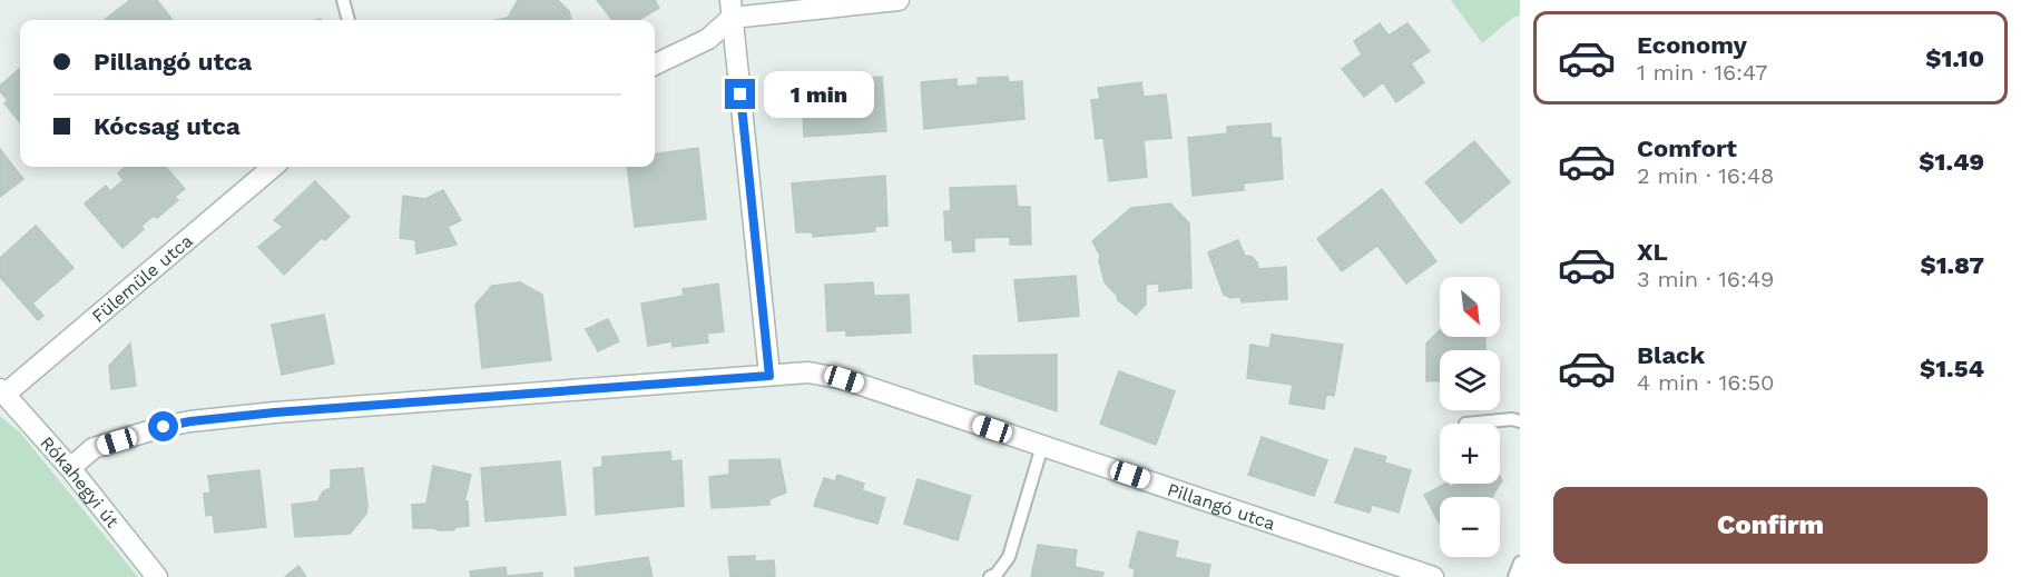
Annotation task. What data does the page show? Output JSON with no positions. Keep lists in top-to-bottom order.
{
  "streets": {
    "street": ["Fülemüle utca", "Rókahegyi út", "Pillangó utca"]
  },
  "crossings": [
    ["Fülemüle utca", "Rókahegyi út"],
    ["Rókahegyi út", "Pillangó utca"]
  ],
  "north": "bottom right",
  "page": {
    "list": [
      {
        "name": "Economy",
        "note": "1 min · 16:47",
        "value": "$1.10"
      },
      {
        "name": "Comfort",
        "note": "2 min · 16:48",
        "value": "$1.49"
      },
      {
        "name": "XL",
        "note": "3 min · 16:49",
        "value": "$1.87"
      },
      {
        "name": "Black",
        "note": "4 min · 16:50",
        "value": "$1.54"
      }
    ],
    "banner": ["Pillangó utca", "Kócsag utca"],
    "bubble": "1 min",
    "map_buttons": ["+", "−"],
    "buttons": "Confirm"
  }
}
